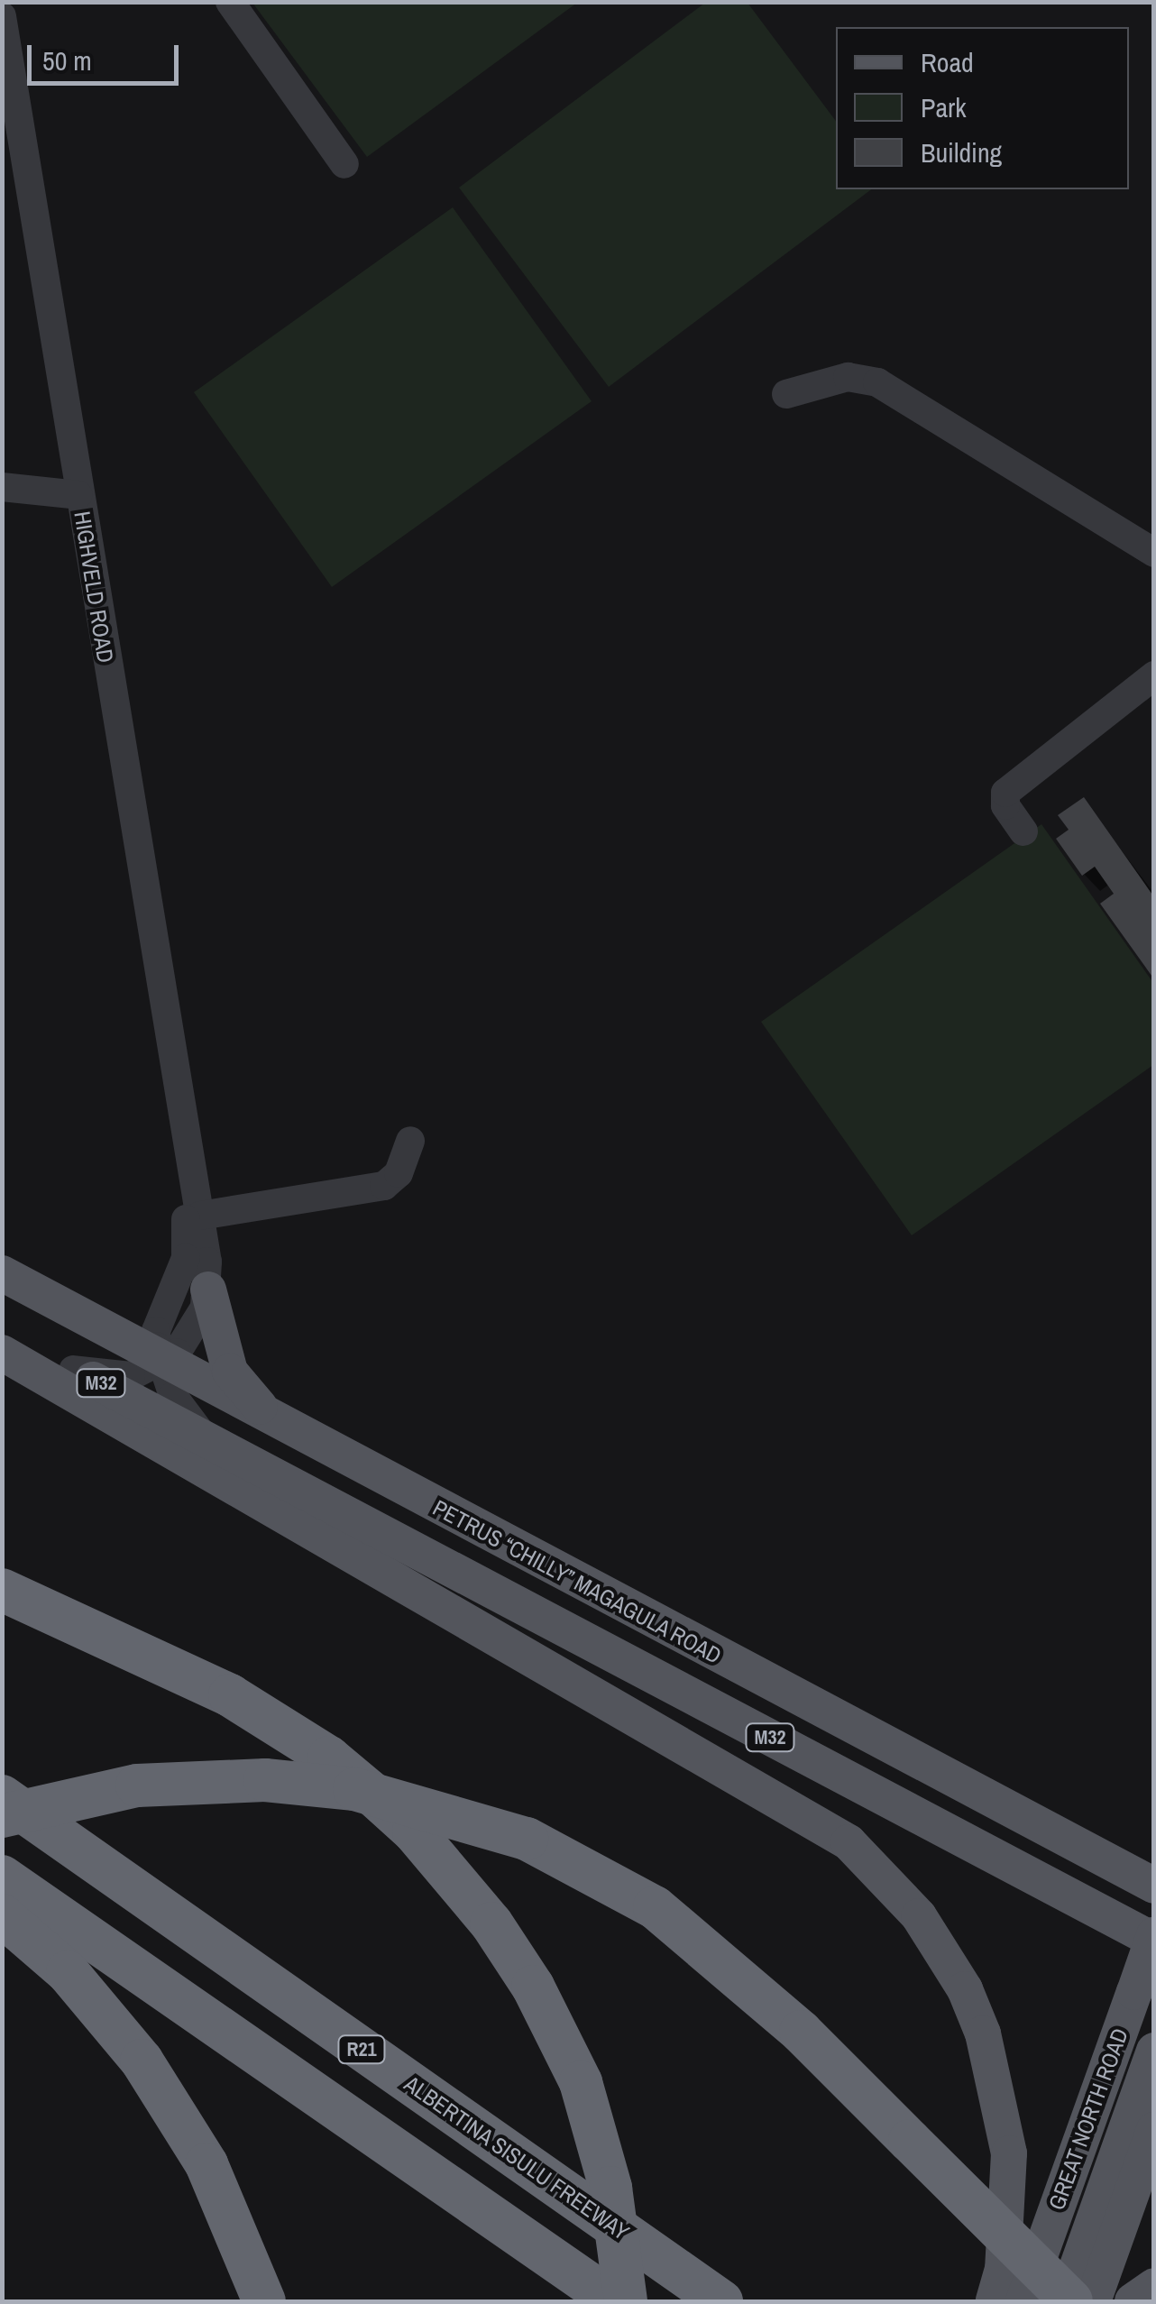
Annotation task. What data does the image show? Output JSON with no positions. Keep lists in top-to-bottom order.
{
  "streets": {
    "highway": ["R21", "ALBERTINA SISULU FREEWAY"],
    "main road": ["M32", "PETRUS “CHILLY” MAGAGULA ROAD", "GREAT NORTH ROAD"],
    "street": ["HIGHVELD ROAD"]
  },
  "crossings": [
    ["HIGHVELD ROAD", "PETRUS “CHILLY” MAGAGULA ROAD"],
    ["PETRUS “CHILLY” MAGAGULA ROAD", "GREAT NORTH ROAD"]
  ],
  "legend": ["Road", "Park", "Building"],
  "scale_bar": "50 m"
}
